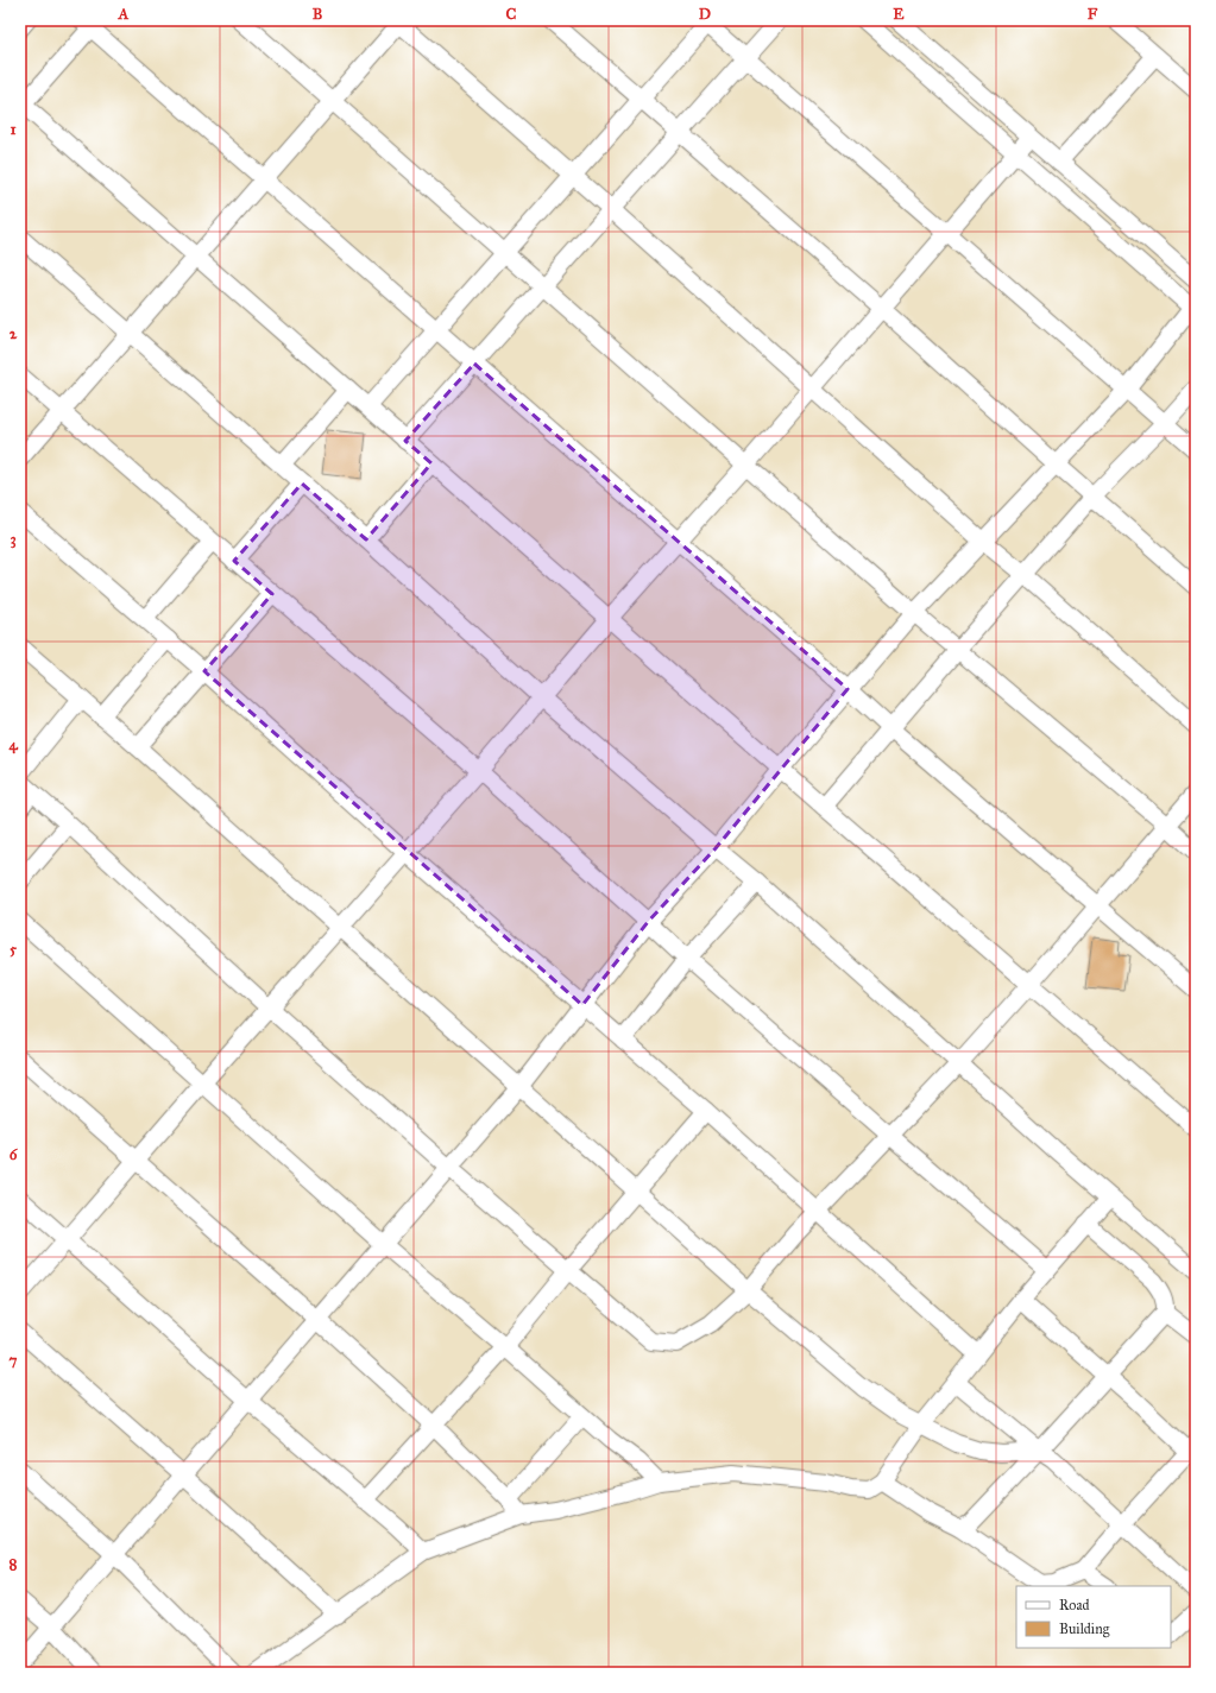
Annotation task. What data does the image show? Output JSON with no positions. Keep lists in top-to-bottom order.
{
  "legend": ["Road", "Building"],
  "grid": {
    "columns": [
      "A",
      "B",
      "C",
      "D",
      "E",
      "F"
    ],
    "rows": [
      "1",
      "2",
      "3",
      "4",
      "5",
      "6",
      "7",
      "8"
    ]
  }
}
